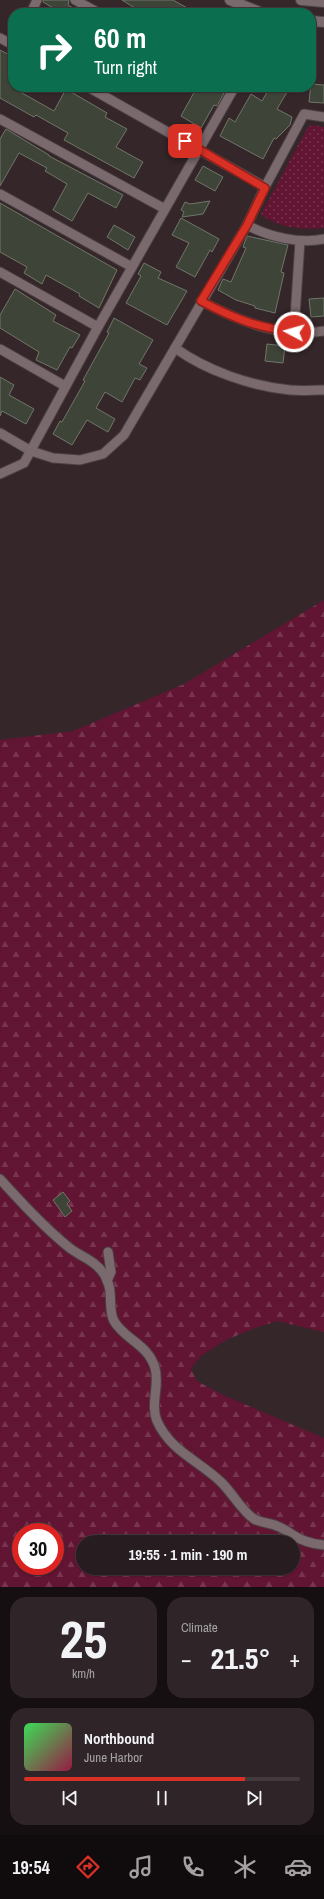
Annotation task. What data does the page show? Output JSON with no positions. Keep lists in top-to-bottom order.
{
  "page": {
    "turn": ["60 m", "Turn right"],
    "limit": "30",
    "trip": "19:55 · 1 min · 190 m",
    "tile": [
      ["25", "km/h"],
      "Climate"
    ],
    "heat": ["−", "21.5°", "+"],
    "song": ["Northbound", "June Harbor"],
    "tabs": "19:54"
  }
}
